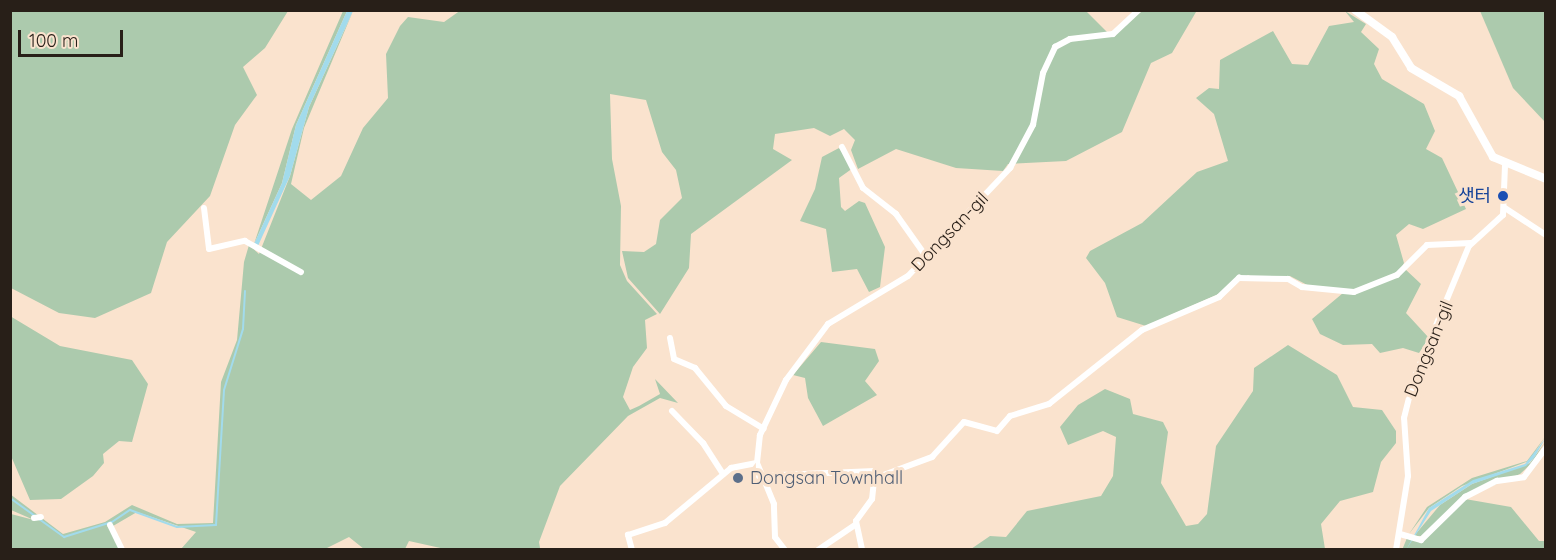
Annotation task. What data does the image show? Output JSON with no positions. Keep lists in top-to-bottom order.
{
  "streets": {
    "street": ["Dongsan-gil"]
  },
  "places": ["샛터", "Dongsan Townhall"],
  "scale_bar": "100 m"
}
